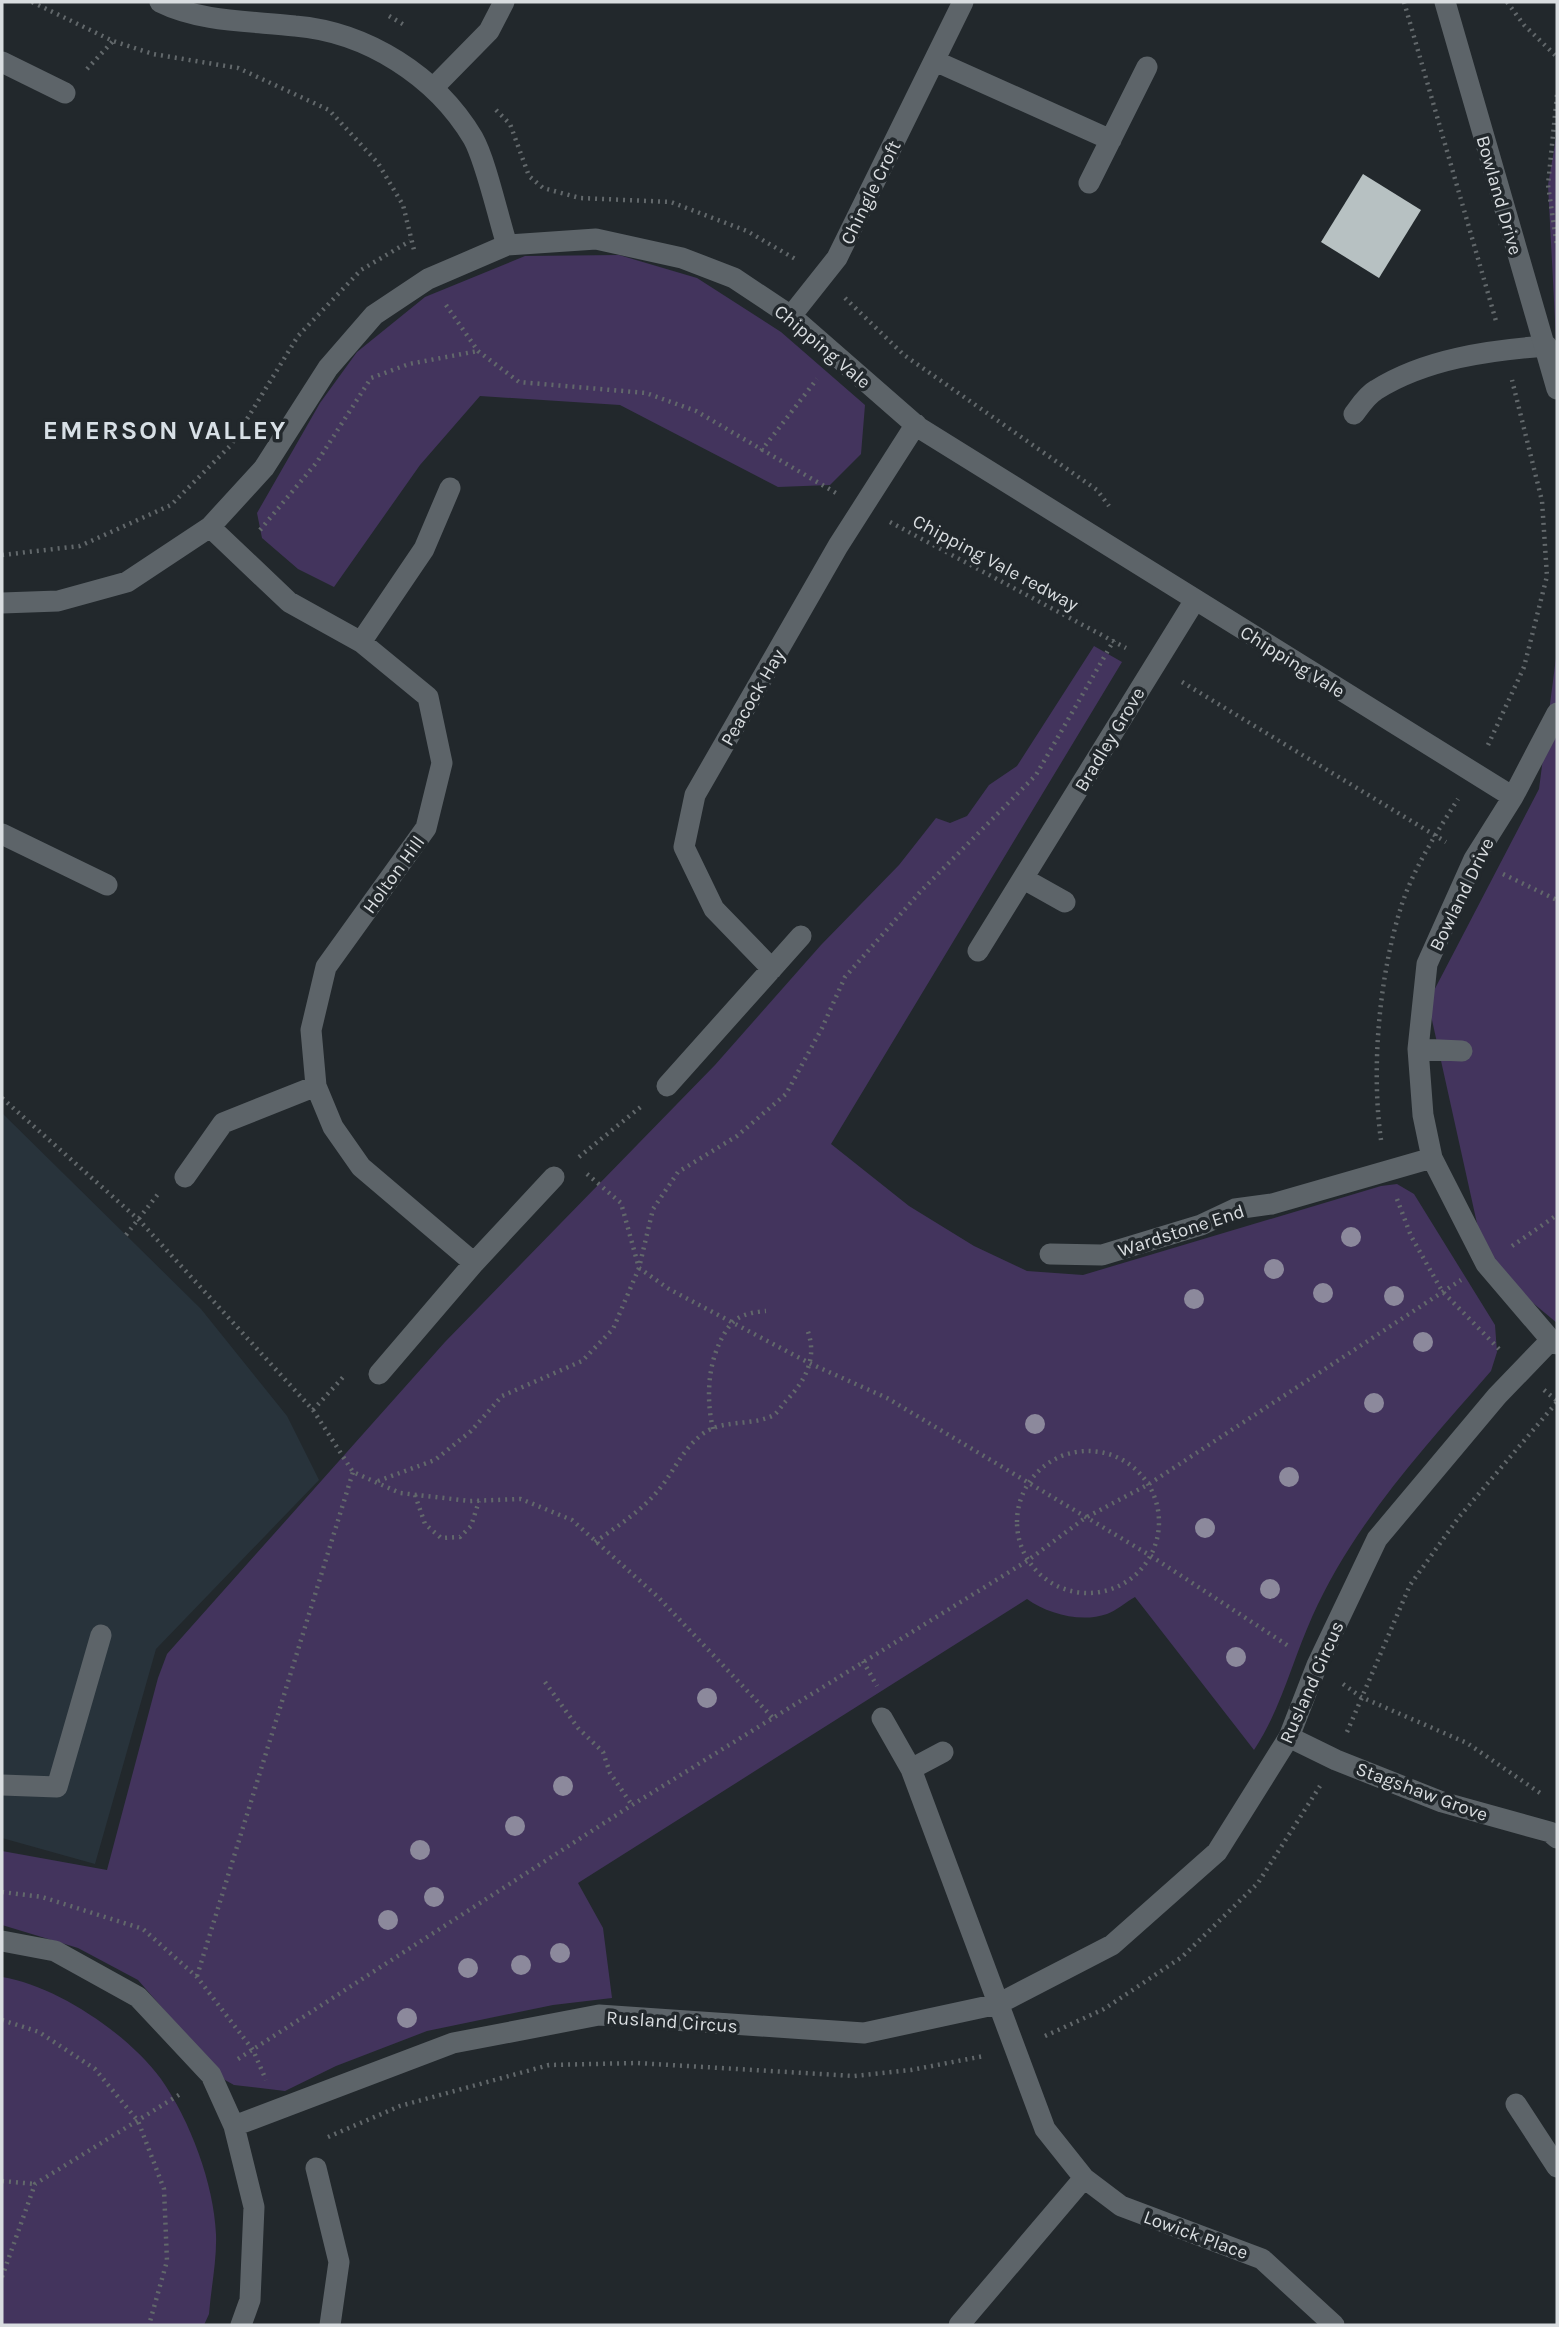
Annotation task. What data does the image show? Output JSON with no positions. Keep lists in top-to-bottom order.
{
  "streets": {
    "street": [
      "Chingle Croft",
      "Bowland Drive",
      "Chipping Vale",
      "Peacock Hay",
      "Bradley Grove",
      "Holton Hill",
      "Wardstone End",
      "Rusland Circus",
      "Stagshaw Grove",
      "Lowick Place"
    ],
    "path": ["Chipping Vale redway"]
  },
  "crossings": [
    ["Chingle Croft", "Chipping Vale"],
    ["Bowland Drive", "Chipping Vale"],
    ["Bowland Drive", "Chipping Vale redway"],
    ["Bowland Drive", "Wardstone End"],
    ["Bowland Drive", "Rusland Circus"],
    ["Chipping Vale", "Chipping Vale redway"],
    ["Chipping Vale", "Peacock Hay"],
    ["Chipping Vale", "Bradley Grove"],
    ["Chipping Vale", "Holton Hill"],
    ["Chipping Vale redway", "Peacock Hay"],
    ["Chipping Vale redway", "Bradley Grove"],
    ["Rusland Circus", "Stagshaw Grove"],
    ["Rusland Circus", "Lowick Place"]
  ],
  "districts": ["EMERSON VALLEY"]
}
